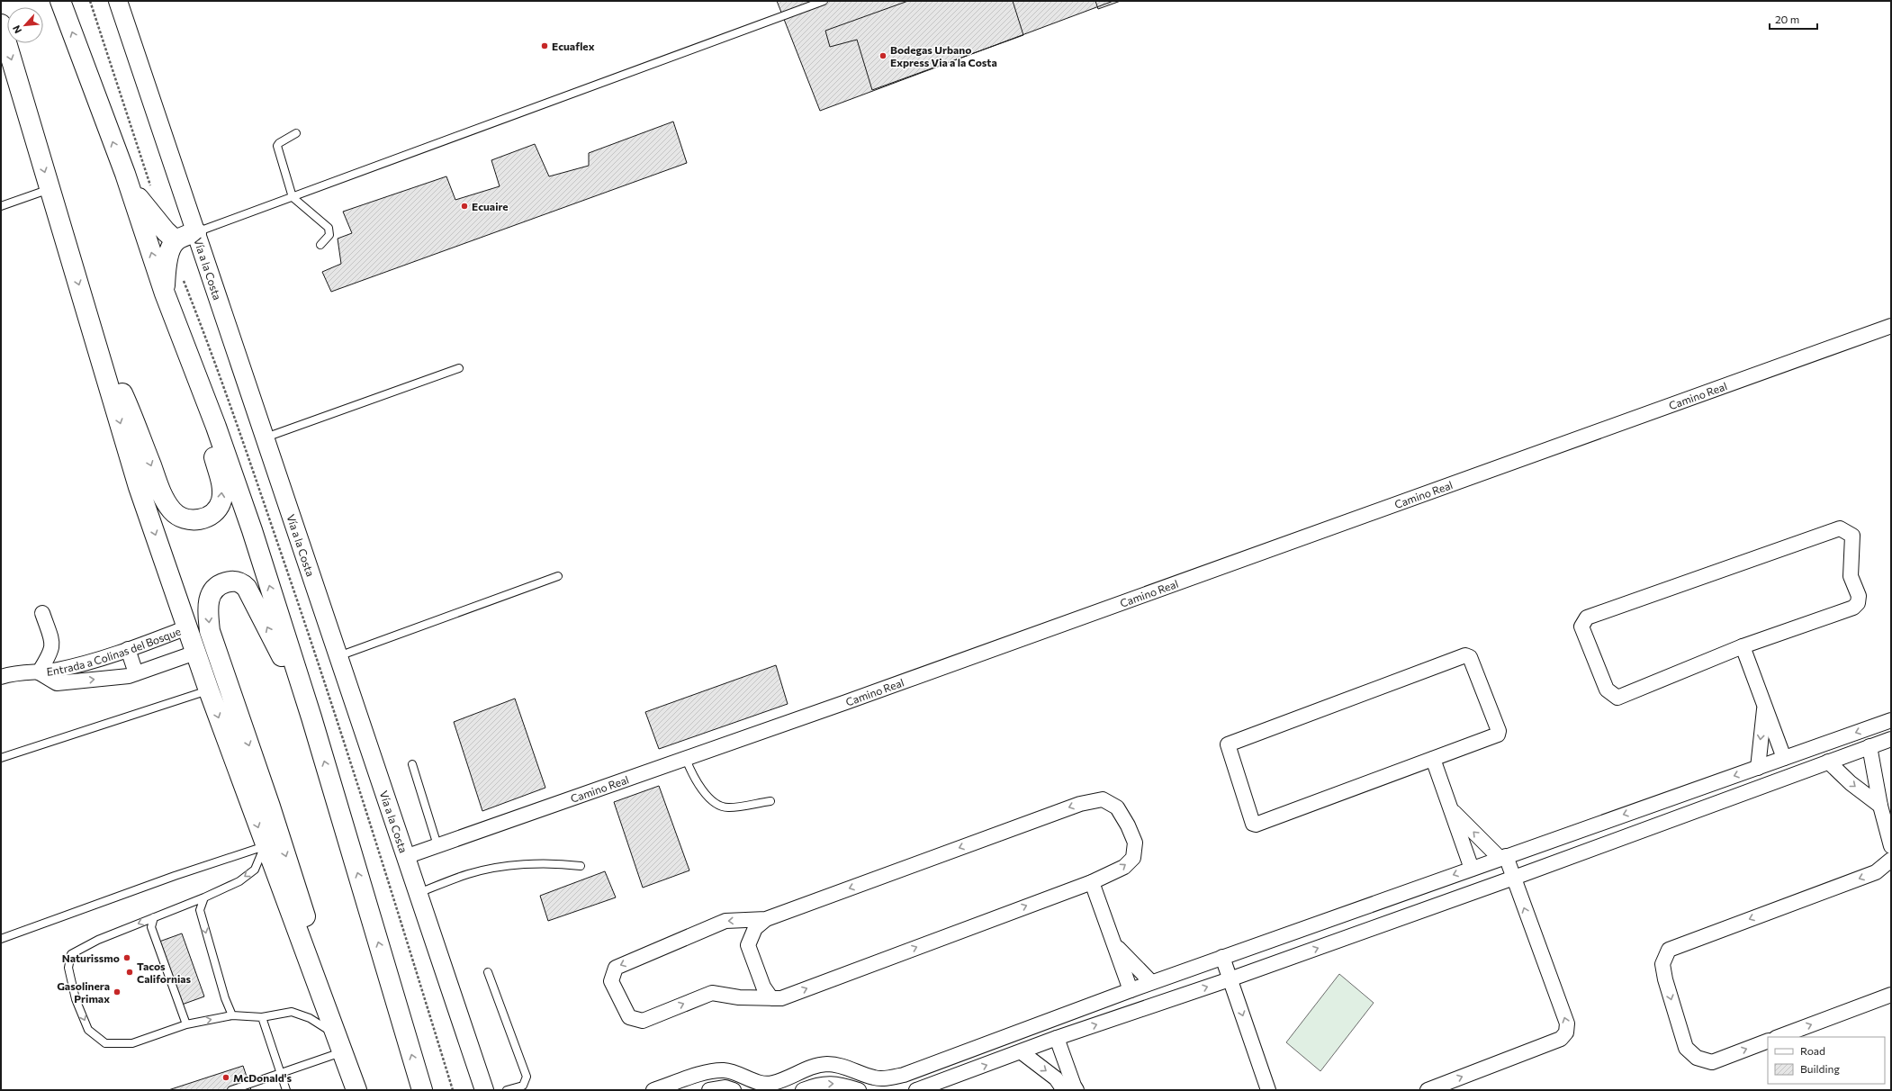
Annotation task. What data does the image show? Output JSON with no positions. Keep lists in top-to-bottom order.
{
  "streets": {
    "street": ["Vía a la Costa", "Camino Real", "Entrada a Colinas del Bosque"]
  },
  "crossings": [
    ["Vía a la Costa", "Camino Real"]
  ],
  "places": [
    "Ecuaflex",
    "Bodegas Urbano Express Via a la Costa",
    "Ecuaire",
    "Naturissmo",
    "Tacos Californias",
    "Gasolinera Primax",
    "McDonald's"
  ],
  "legend": ["Road", "Building"],
  "scale_bar": "20 m",
  "north": "bottom left"
}
